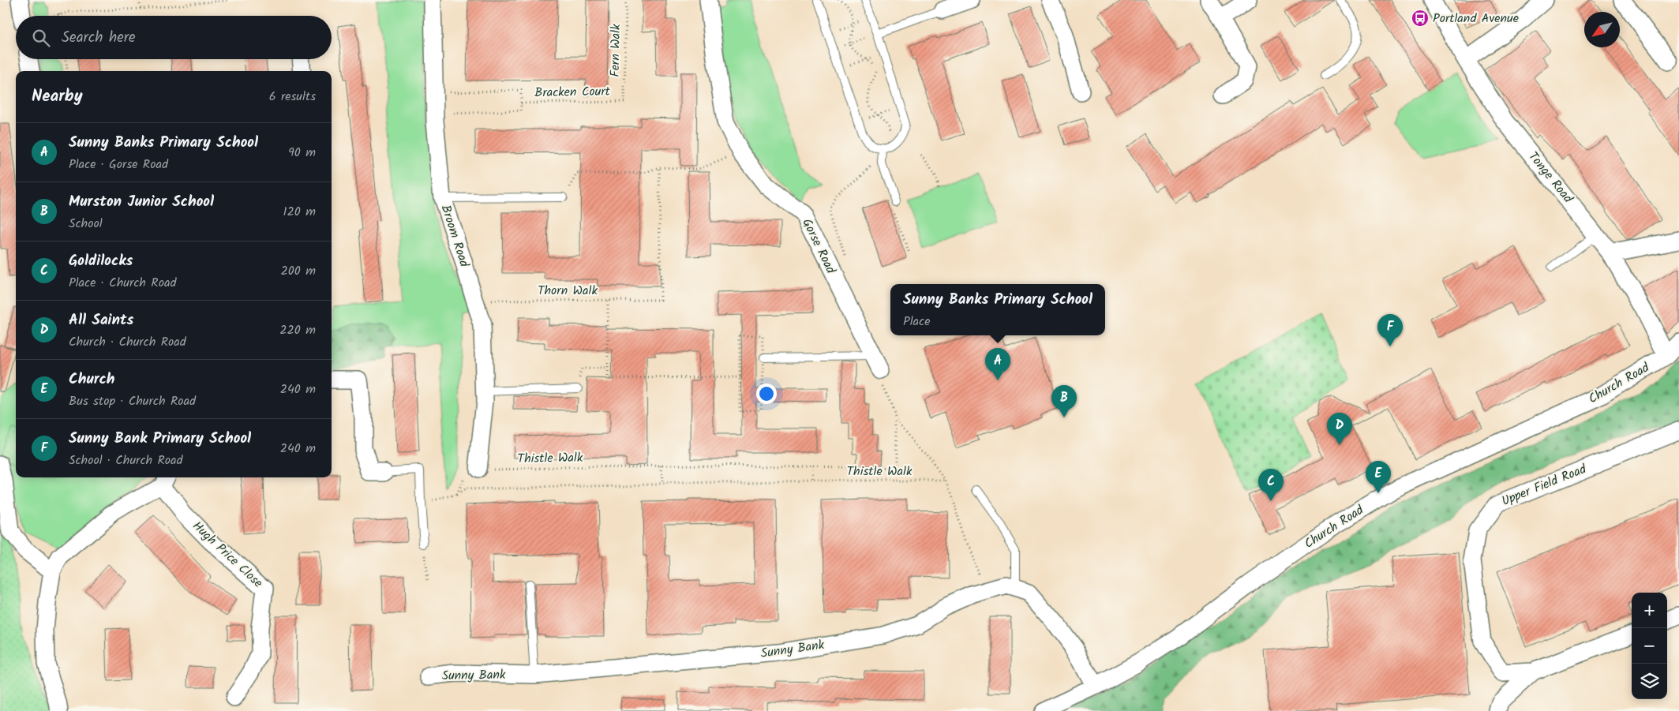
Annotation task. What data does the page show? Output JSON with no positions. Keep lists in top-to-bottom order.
{
  "streets": {
    "street": [
      "Tonge Road",
      "Broom Road",
      "Gorse Road",
      "Church Road",
      "Upper Field Road",
      "Hugh Price Close",
      "Sunny Bank"
    ],
    "path": [
      "Fern Walk",
      "Bracken Court",
      "Thorn Walk",
      "Thistle Walk"
    ]
  },
  "crossings": [
    ["Fern Walk", "Bracken Court"],
    ["Bracken Court", "Broom Road"],
    ["Tonge Road", "Church Road"],
    ["Broom Road", "Thorn Walk"],
    ["Broom Road", "Thistle Walk"],
    ["Church Road", "Sunny Bank"]
  ],
  "places": {
    "bus stop": ["Portland Avenue"]
  },
  "north": "bottom left",
  "page": {
    "search": "Search here",
    "heading": ["Nearby", "6 results"],
    "list": [
      {
        "mark": "A",
        "name": "Sunny Banks Primary School",
        "note": "Place · Gorse Road",
        "value": "90 m"
      },
      {
        "mark": "B",
        "name": "Murston Junior School",
        "note": "School",
        "value": "120 m"
      },
      {
        "mark": "C",
        "name": "Goldilocks",
        "note": "Place · Church Road",
        "value": "200 m"
      },
      {
        "mark": "D",
        "name": "All Saints",
        "note": "Church · Church Road",
        "value": "220 m"
      },
      {
        "mark": "E",
        "name": "Church",
        "note": "Bus stop · Church Road",
        "value": "240 m"
      },
      {
        "mark": "F",
        "name": "Sunny Bank Primary School",
        "note": "School · Church Road",
        "value": "240 m"
      }
    ],
    "popup": ["Sunny Banks Primary School", "Place"],
    "pins": [
      "F",
      "A",
      "B",
      "D",
      "E",
      "C"
    ],
    "map_buttons": ["+", "−"]
  }
}
